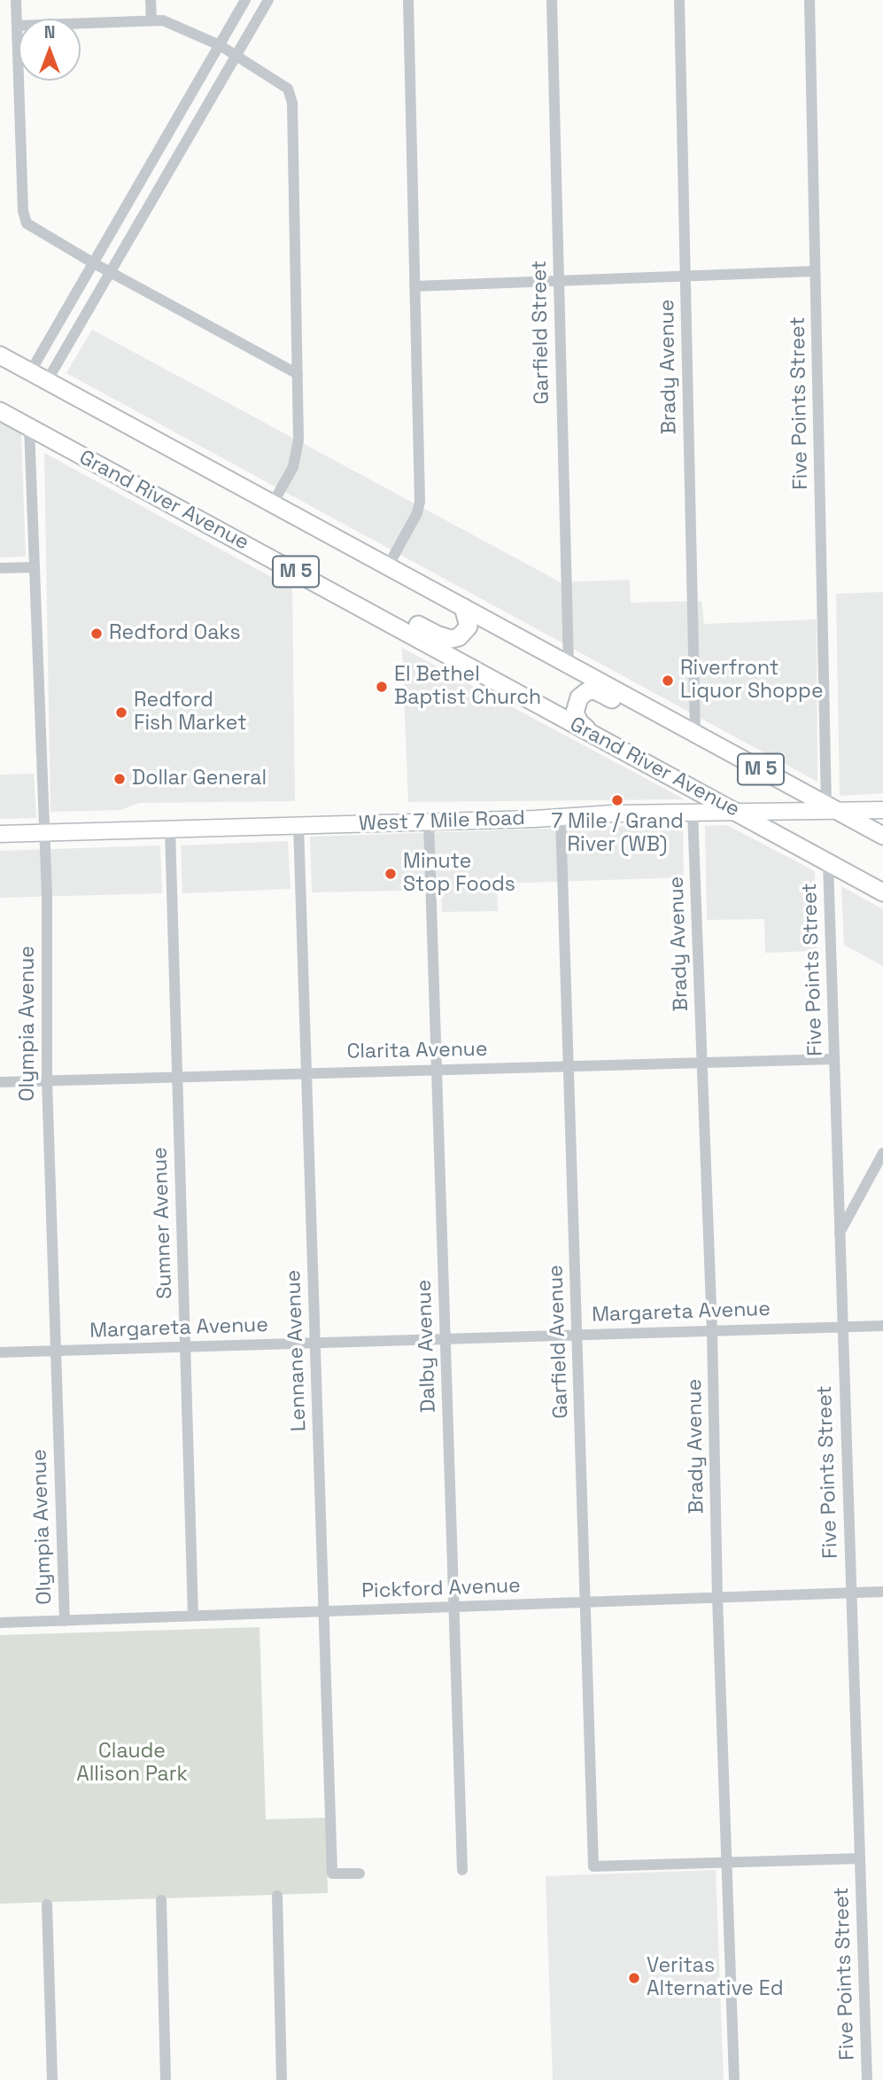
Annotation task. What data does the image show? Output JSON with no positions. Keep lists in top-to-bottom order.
{
  "streets": {
    "main road": ["Grand River Avenue", "M 5", "West 7 Mile Road"],
    "street": [
      "Garfield Street",
      "Brady Avenue",
      "Five Points Street",
      "Olympia Avenue",
      "Clarita Avenue",
      "Sumner Avenue",
      "Margareta Avenue",
      "Garfield Avenue",
      "Dalby Avenue",
      "Lennane Avenue",
      "Pickford Avenue"
    ]
  },
  "crossings": [
    ["Garfield Street", "M 5"],
    ["Brady Avenue", "M 5"],
    ["Brady Avenue", "West 7 Mile Road"],
    ["Brady Avenue", "Clarita Avenue"],
    ["Brady Avenue", "Margareta Avenue"],
    ["Brady Avenue", "Garfield Avenue"],
    ["Brady Avenue", "Pickford Avenue"],
    ["Five Points Street", "Grand River Avenue"],
    ["Five Points Street", "M 5"],
    ["Five Points Street", "West 7 Mile Road"],
    ["Five Points Street", "Clarita Avenue"],
    ["Five Points Street", "Margareta Avenue"],
    ["Five Points Street", "Pickford Avenue"],
    ["Grand River Avenue", "West 7 Mile Road"],
    ["Grand River Avenue", "Olympia Avenue"],
    ["M 5", "West 7 Mile Road"],
    ["West 7 Mile Road", "Olympia Avenue"],
    ["West 7 Mile Road", "Sumner Avenue"],
    ["West 7 Mile Road", "Garfield Avenue"],
    ["West 7 Mile Road", "Dalby Avenue"],
    ["West 7 Mile Road", "Lennane Avenue"],
    ["Olympia Avenue", "Clarita Avenue"],
    ["Olympia Avenue", "Margareta Avenue"],
    ["Olympia Avenue", "Pickford Avenue"],
    ["Clarita Avenue", "Sumner Avenue"],
    ["Clarita Avenue", "Garfield Avenue"],
    ["Clarita Avenue", "Dalby Avenue"],
    ["Clarita Avenue", "Lennane Avenue"],
    ["Sumner Avenue", "Margareta Avenue"],
    ["Sumner Avenue", "Pickford Avenue"],
    ["Margareta Avenue", "Garfield Avenue"],
    ["Margareta Avenue", "Dalby Avenue"],
    ["Margareta Avenue", "Lennane Avenue"],
    ["Garfield Avenue", "Pickford Avenue"],
    ["Dalby Avenue", "Pickford Avenue"],
    ["Lennane Avenue", "Pickford Avenue"]
  ],
  "parks": ["Claude Allison Park"],
  "places": [
    "Redford Oaks",
    "Riverfront Liquor Shoppe",
    "El Bethel Baptist Church",
    "Redford Fish Market",
    "Dollar General",
    "7 Mile / Grand River (WB)",
    "Minute Stop Foods",
    "Veritas Alternative Ed"
  ],
  "north": "top"
}
